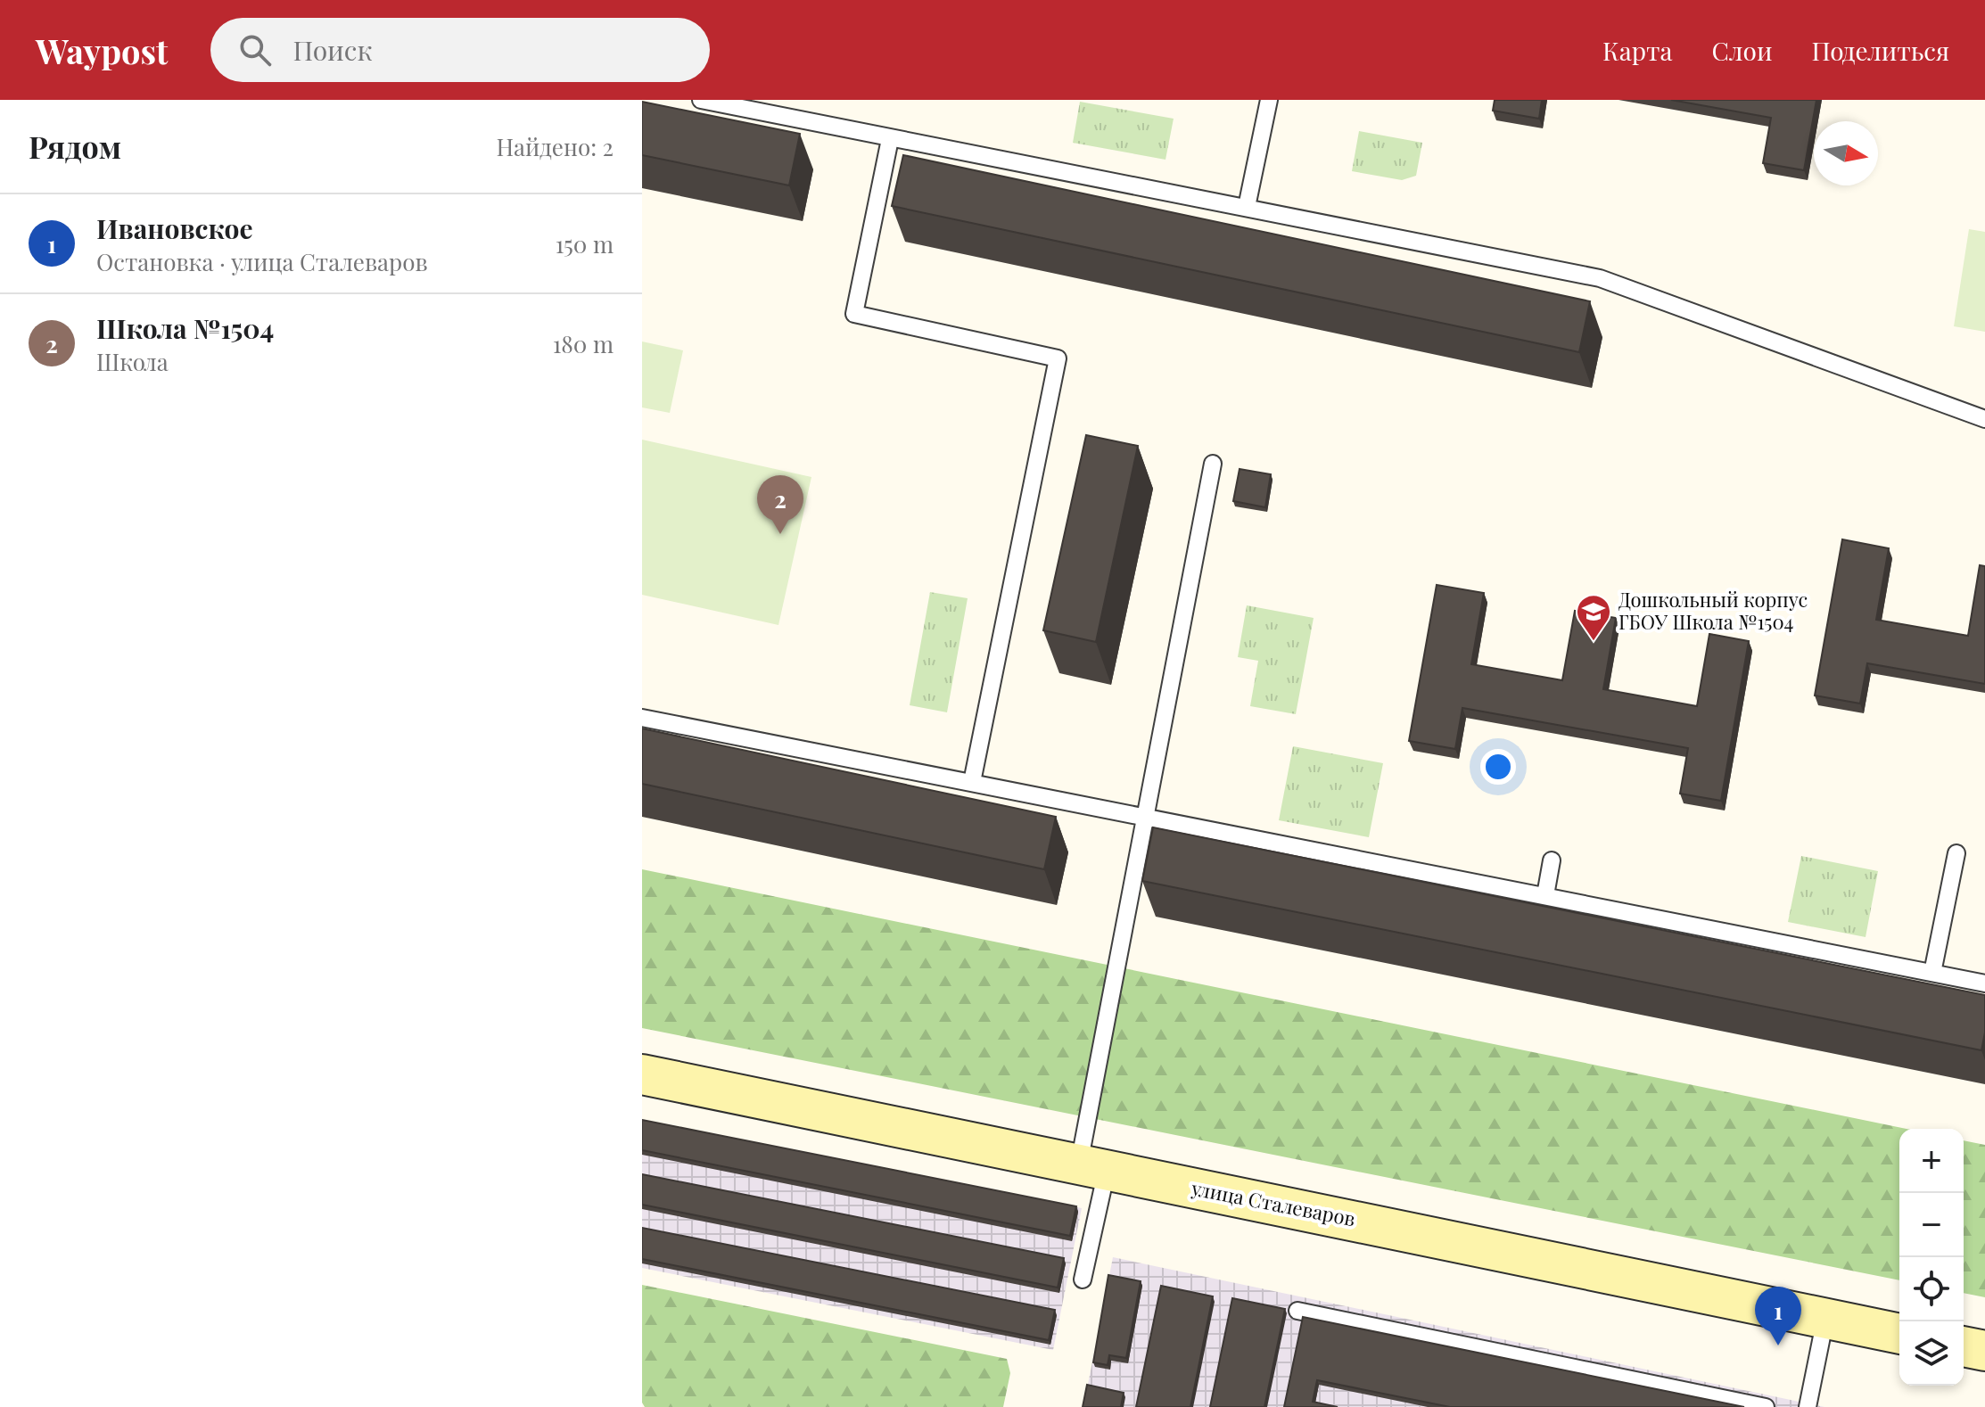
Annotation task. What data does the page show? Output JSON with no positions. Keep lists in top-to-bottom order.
{
  "streets": {
    "main road": ["улица Сталеваров"]
  },
  "places": {
    "school or university": ["Дошкольный корпус ГБОУ Школа №1504"]
  },
  "north": "right",
  "page": {
    "header": "Waypost",
    "search": "Поиск",
    "nav": ["Карта", "Слои", "Поделиться"],
    "heading": ["Рядом", "Найдено: 2"],
    "list": [
      {
        "mark": "1",
        "name": "Ивановское",
        "note": "Остановка · улица Сталеваров",
        "value": "150 m"
      },
      {
        "mark": "2",
        "name": "Школа №1504",
        "note": "Школа",
        "value": "180 m"
      }
    ],
    "pins": ["2", "1"],
    "map_buttons": ["+", "−"]
  }
}
